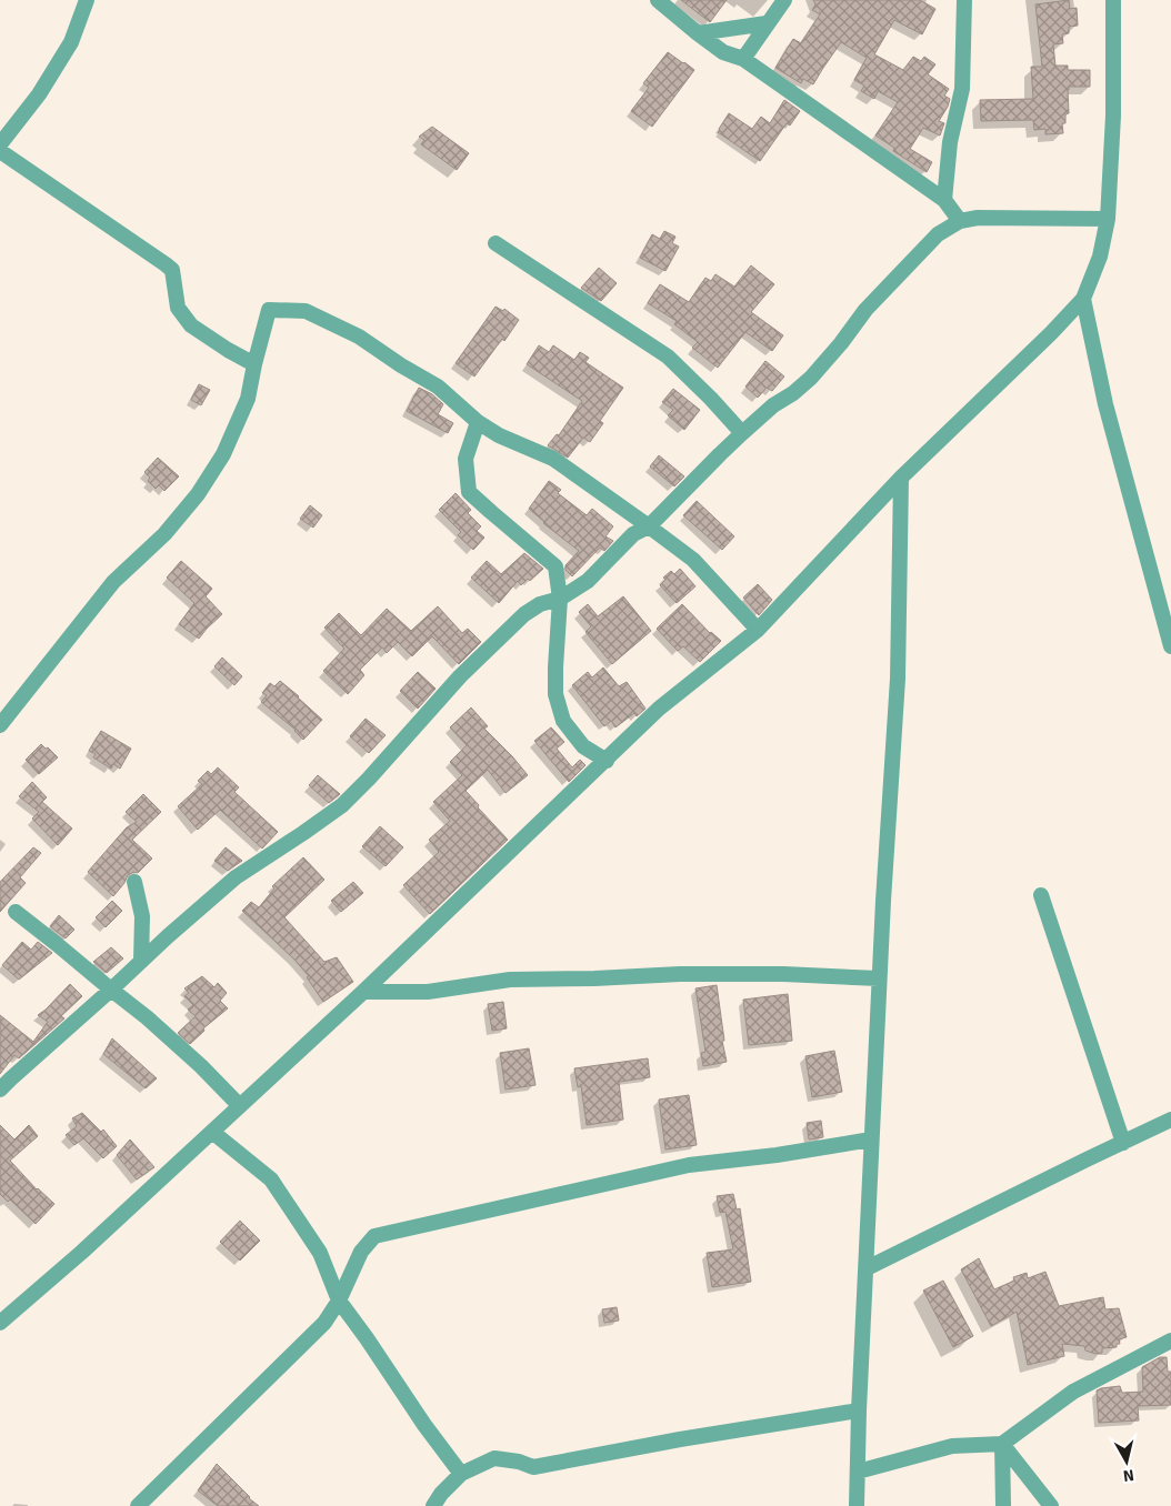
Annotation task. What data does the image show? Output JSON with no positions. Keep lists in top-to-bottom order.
{
  "north": "bottom"
}
